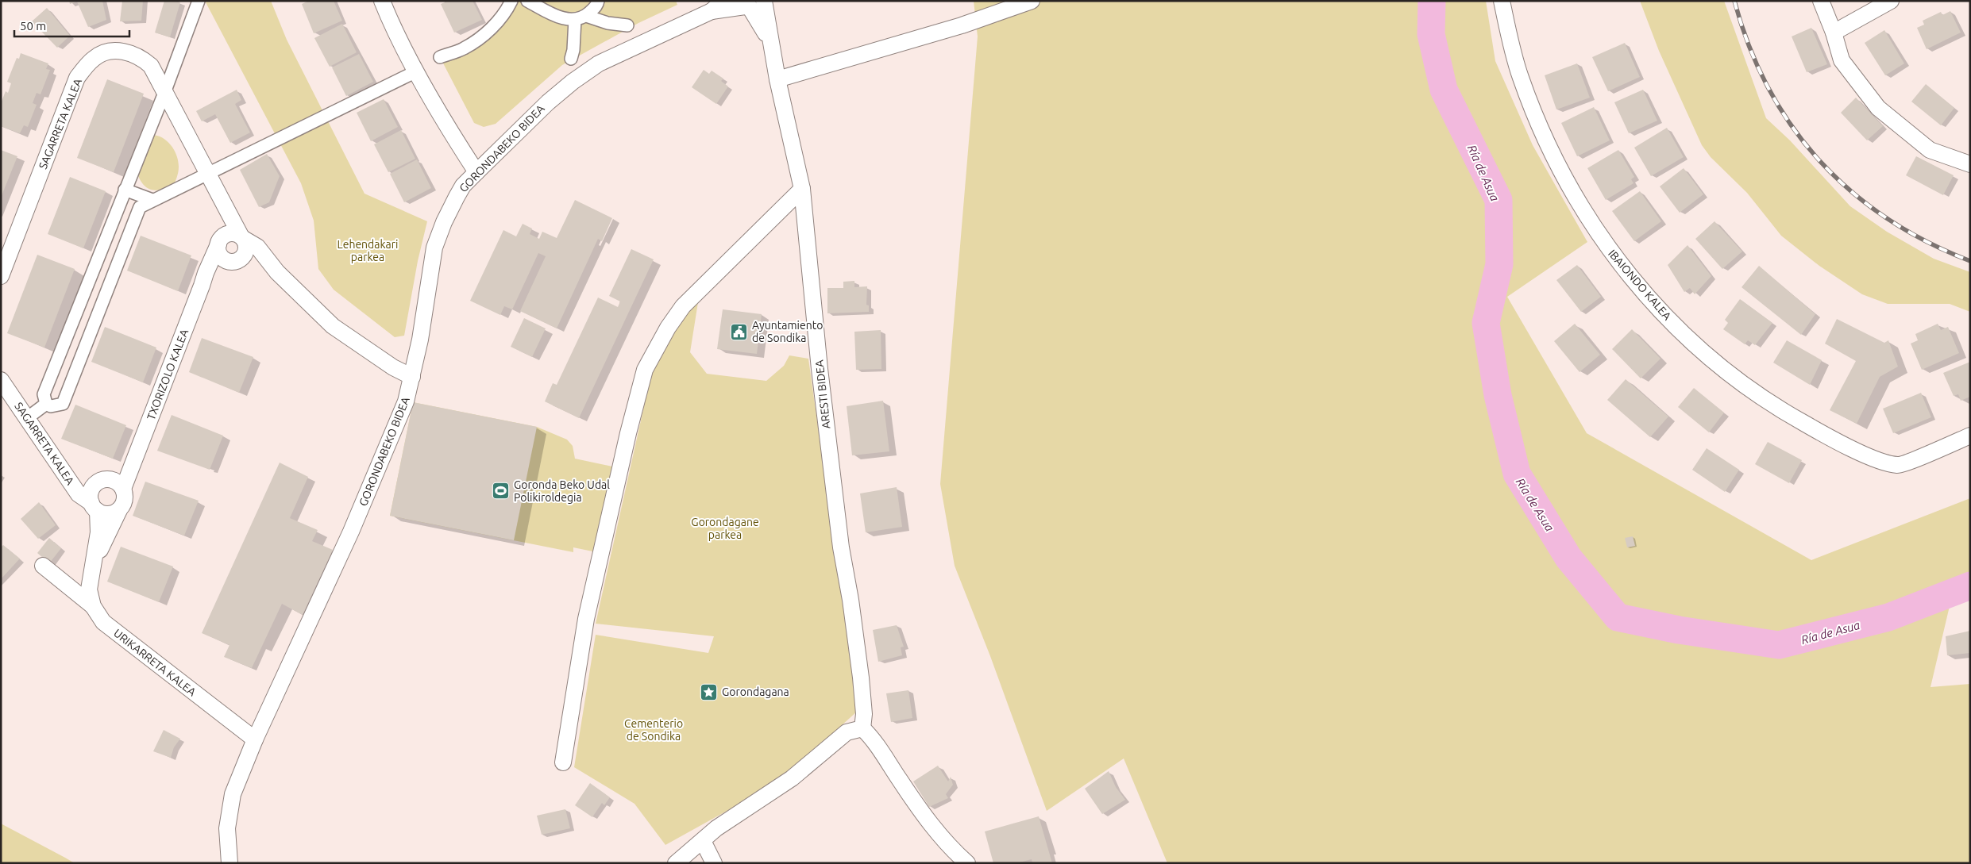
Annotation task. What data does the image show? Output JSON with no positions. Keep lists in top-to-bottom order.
{
  "streets": {
    "street": [
      "SAGARRETA KALEA",
      "GORONDABEKO BIDEA",
      "IBAIONDO KALEA",
      "TXORIZOLO KALEA",
      "ARESTI BIDEA",
      "URIKARRETA KALEA"
    ]
  },
  "crossings": [
    ["SAGARRETA KALEA", "TXORIZOLO KALEA"],
    ["SAGARRETA KALEA", "URIKARRETA KALEA"],
    ["GORONDABEKO BIDEA", "ARESTI BIDEA"],
    ["GORONDABEKO BIDEA", "URIKARRETA KALEA"],
    ["TXORIZOLO KALEA", "URIKARRETA KALEA"]
  ],
  "water": ["Ría de Asua"],
  "parks": ["Lehendakari parkea", "Gorondagane parkea", "Cementerio de Sondika"],
  "places": {
    "public building": ["Ayuntamiento de Sondika"],
    "sports": ["Goronda Beko Udal Polikiroldegia"],
    "place": ["Gorondagana"]
  },
  "scale_bar": "50 m"
}
